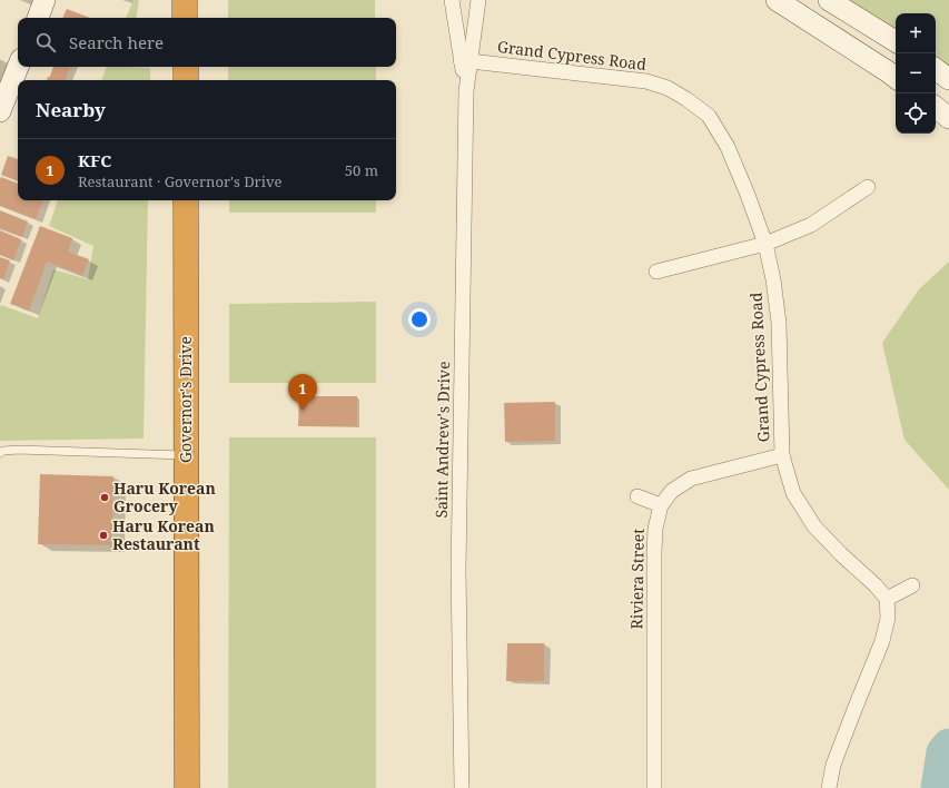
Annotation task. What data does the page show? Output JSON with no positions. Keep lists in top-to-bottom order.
{
  "streets": {
    "highway": ["Governor's Drive"],
    "street": ["Grand Cypress Road", "Saint Andrew's Drive", "Riviera Street"]
  },
  "crossings": [
    ["Grand Cypress Road", "Saint Andrew's Drive"],
    ["Grand Cypress Road", "Riviera Street"]
  ],
  "places": ["Haru Korean Grocery", "Haru Korean Restaurant"],
  "page": {
    "map_buttons": ["+", "−"],
    "search": "Search here",
    "heading": "Nearby",
    "list": [
      {
        "mark": "1",
        "name": "KFC",
        "note": "Restaurant · Governor's Drive",
        "value": "50 m"
      }
    ],
    "pins": "1"
  }
}
